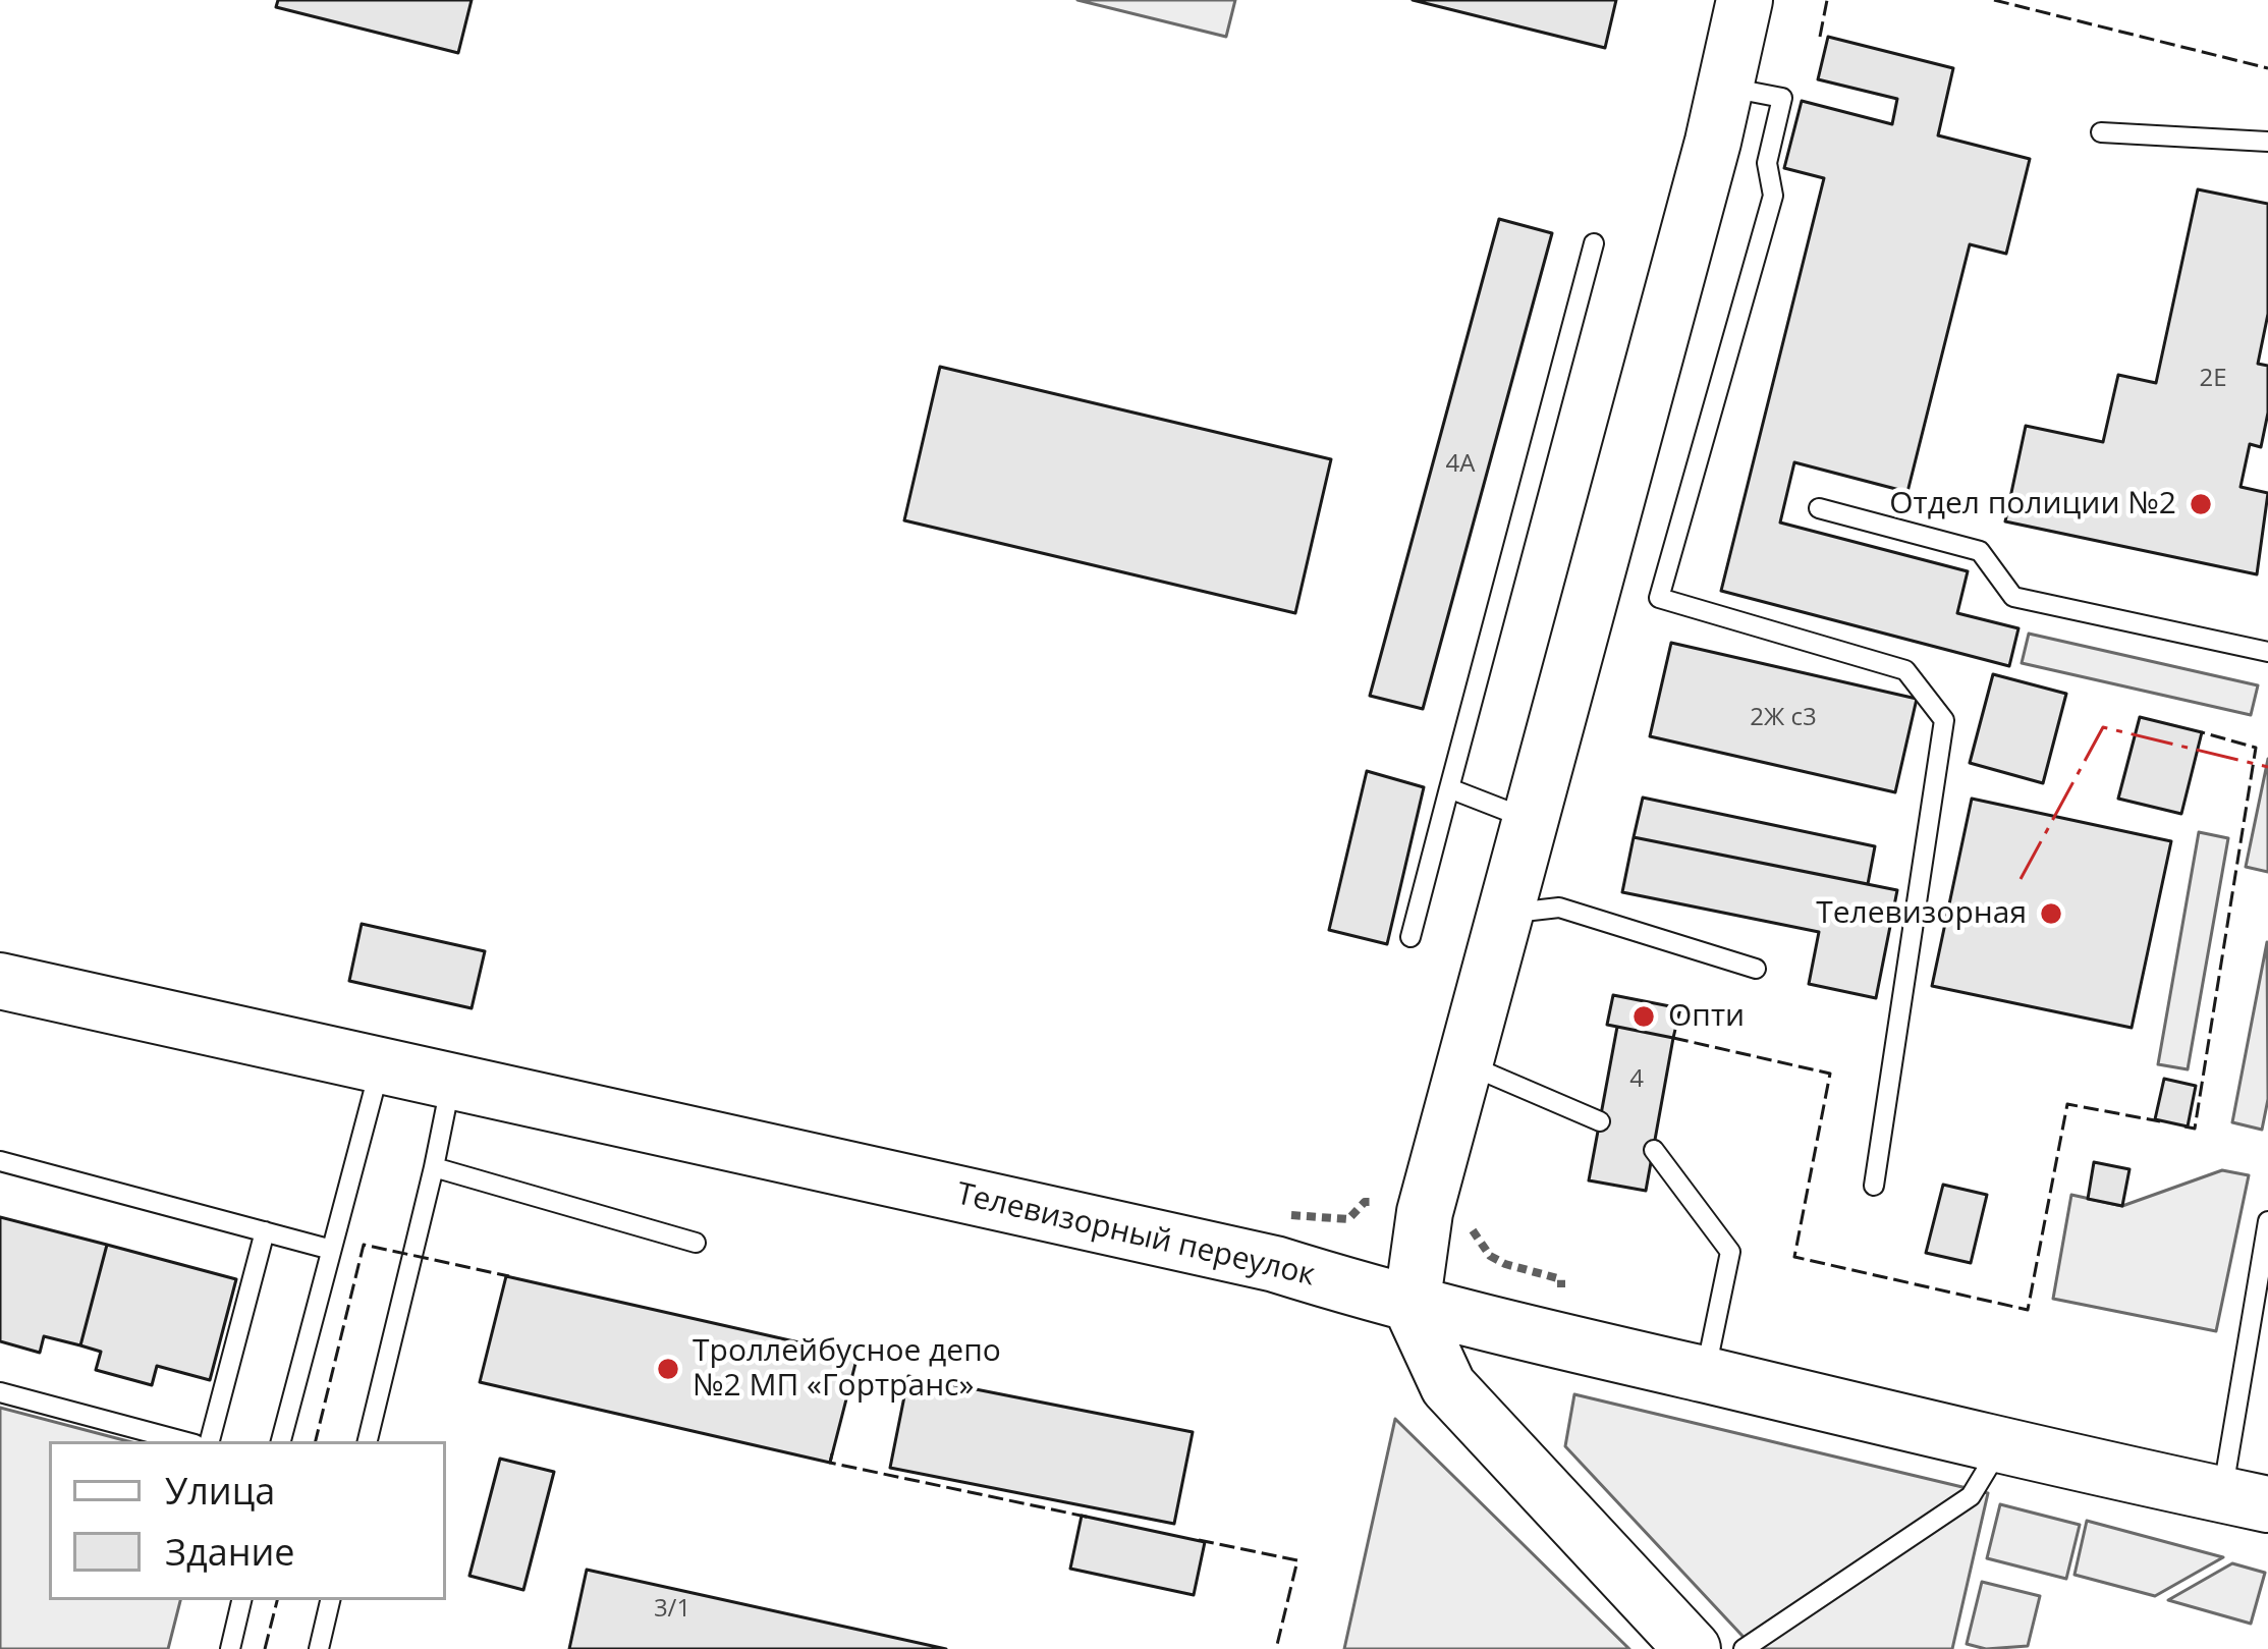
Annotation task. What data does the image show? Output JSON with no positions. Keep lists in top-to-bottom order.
{
  "streets": {
    "street": ["Телевизорный переулок"]
  },
  "places": [
    "Отдел полиции №2",
    "Телевизорная",
    "Опти",
    "Троллейбусное депо №2 МП «Гортранс»"
  ],
  "house_numbers": [
    "2Е",
    "4А",
    "2Ж с3",
    "4",
    "3/1"
  ],
  "legend": ["Улица", "Здание"]
}
